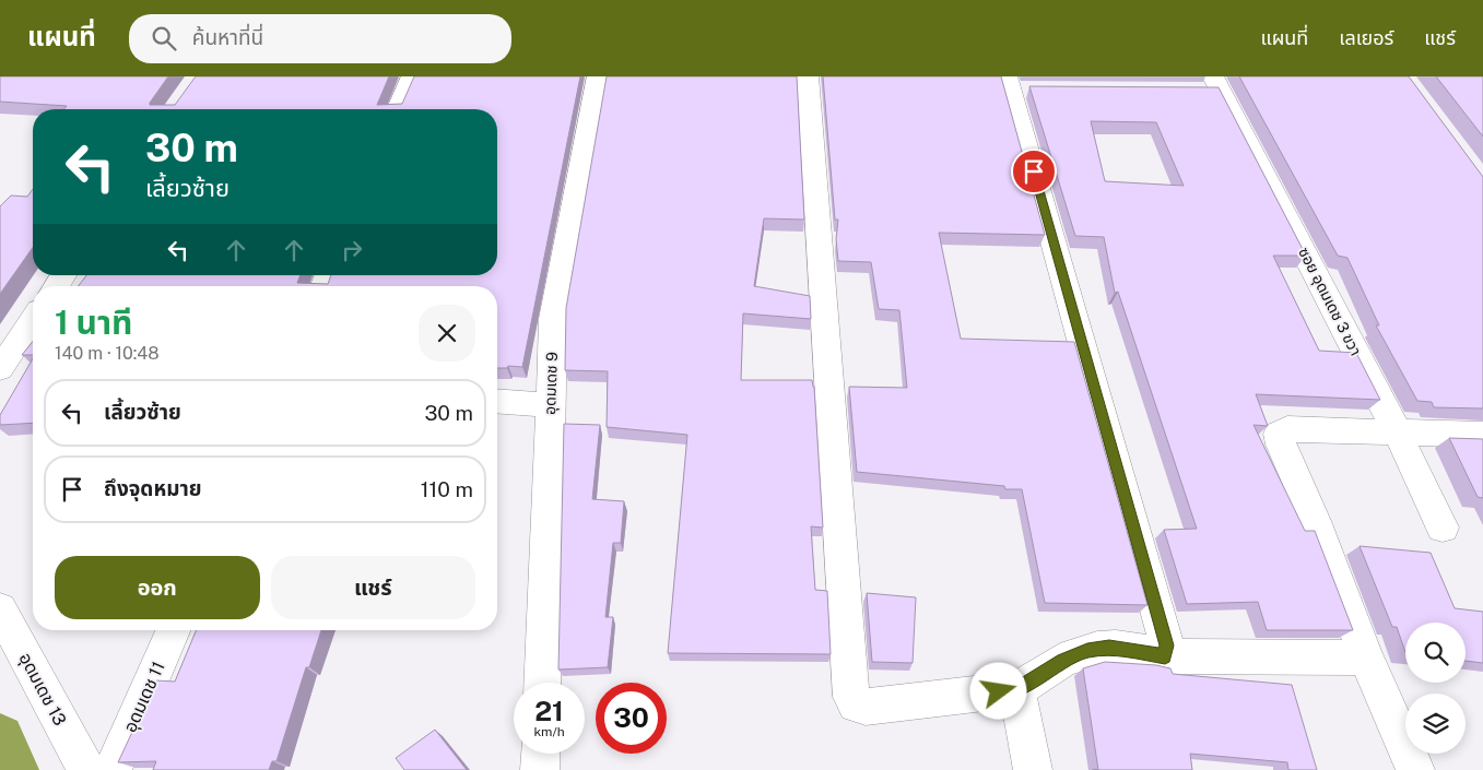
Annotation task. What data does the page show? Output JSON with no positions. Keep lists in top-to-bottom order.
{
  "streets": {
    "street": [
      "ซอย อุดมเดช 3 ขวา",
      "อุดมเดช 9",
      "อุดมเดช 13",
      "อุดมเดช 11"
    ]
  },
  "page": {
    "header": "แผนที่",
    "search": "ค้นหาที่นี่",
    "nav": ["แผนที่", "เลเยอร์", "แชร์"],
    "turn": ["30 m", "เลี้ยวซ้าย"],
    "heading": ["1 นาที", "140 m · 10:48"],
    "list": [
      {
        "name": "เลี้ยวซ้าย",
        "value": "30 m"
      },
      {
        "name": "ถึงจุดหมาย",
        "value": "110 m"
      }
    ],
    "buttons": ["ออก", "แชร์"],
    "speed": "21 km/h",
    "limit": "30"
  }
}
